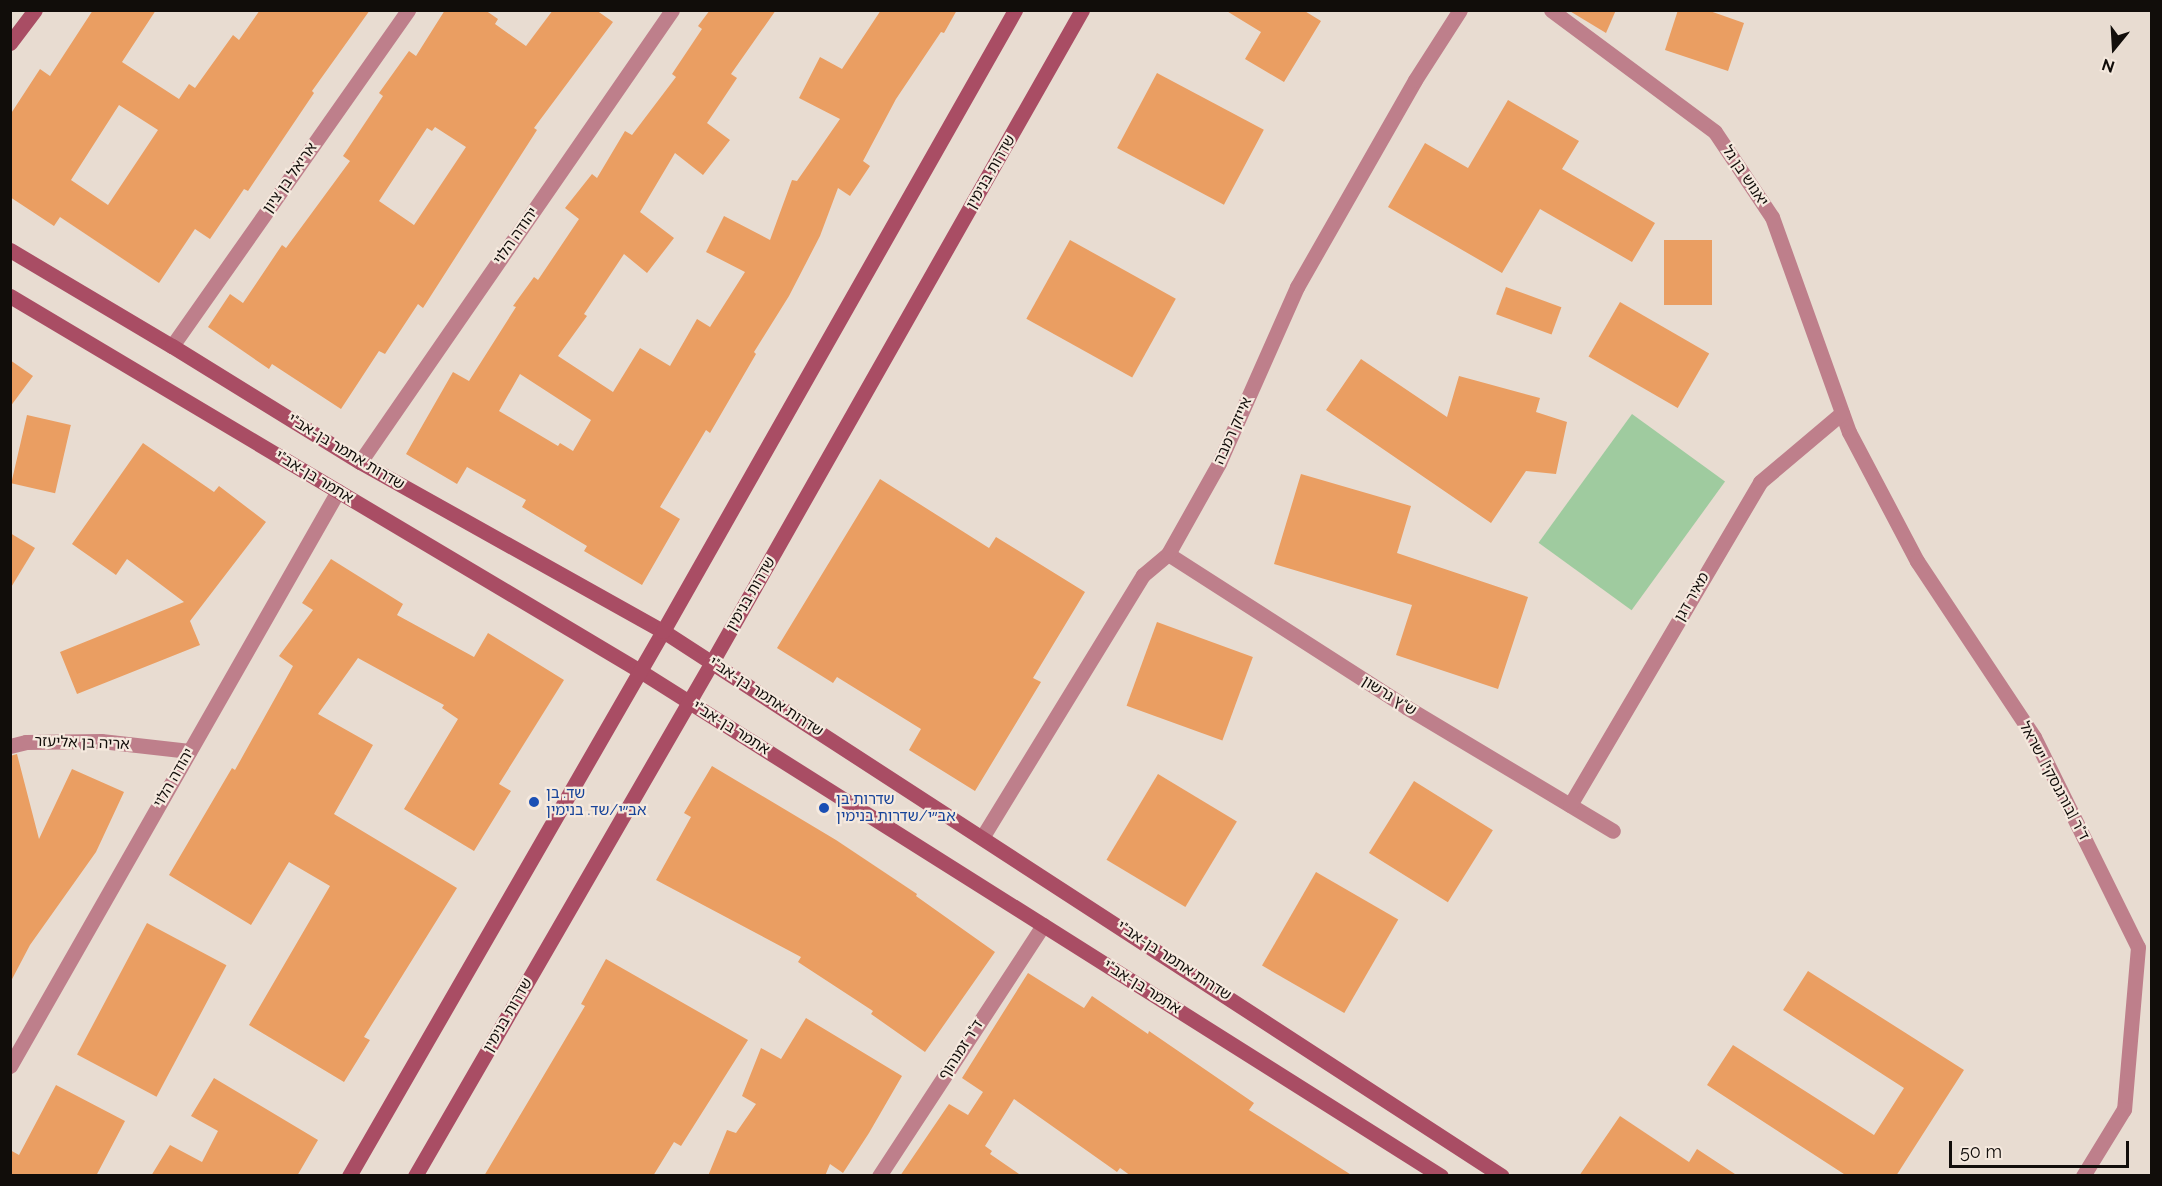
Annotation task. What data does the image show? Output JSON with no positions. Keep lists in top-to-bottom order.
{
  "streets": {
    "main road": ["שדרות בנימין", "שדרות אתמר בן-אב\"י", "אתמר בן-אב\"י"],
    "street": [
      "יאנוש בן גל",
      "אריאל בן ציון",
      "יהודה הלוי",
      "אייזק רמבה",
      "מאיר דגן",
      "ש\"ץ גרשון",
      "אריה בן אליעזר",
      "ד\"ר [בורגנסקי] ישראל",
      "ד\"ר זמנהוף"
    ]
  },
  "crossings": [
    ["שדרות בנימין", "שדרות אתמר בן-אב\"י"],
    ["שדרות בנימין", "אתמר בן-אב\"י"],
    ["יאנוש בן גל", "מאיר דגן"],
    ["יאנוש בן גל", "ד\"ר [בורגנסקי] ישראל"],
    ["אריאל בן ציון", "שדרות אתמר בן-אב\"י"],
    ["יהודה הלוי", "שדרות אתמר בן-אב\"י"],
    ["יהודה הלוי", "אתמר בן-אב\"י"],
    ["יהודה הלוי", "אריה בן אליעזר"],
    ["אייזק רמבה", "שדרות אתמר בן-אב\"י"],
    ["אייזק רמבה", "ש\"ץ גרשון"],
    ["אתמר בן-אב\"י", "ד\"ר זמנהוף"],
    ["מאיר דגן", "ש\"ץ גרשון"],
    ["מאיר דגן", "ד\"ר [בורגנסקי] ישראל"]
  ],
  "places": ["שד. בן אב״י/שד. בנימין", "שדרות בן אב״י/שדרות בנימין"],
  "scale_bar": "50 m",
  "north": "bottom"
}
